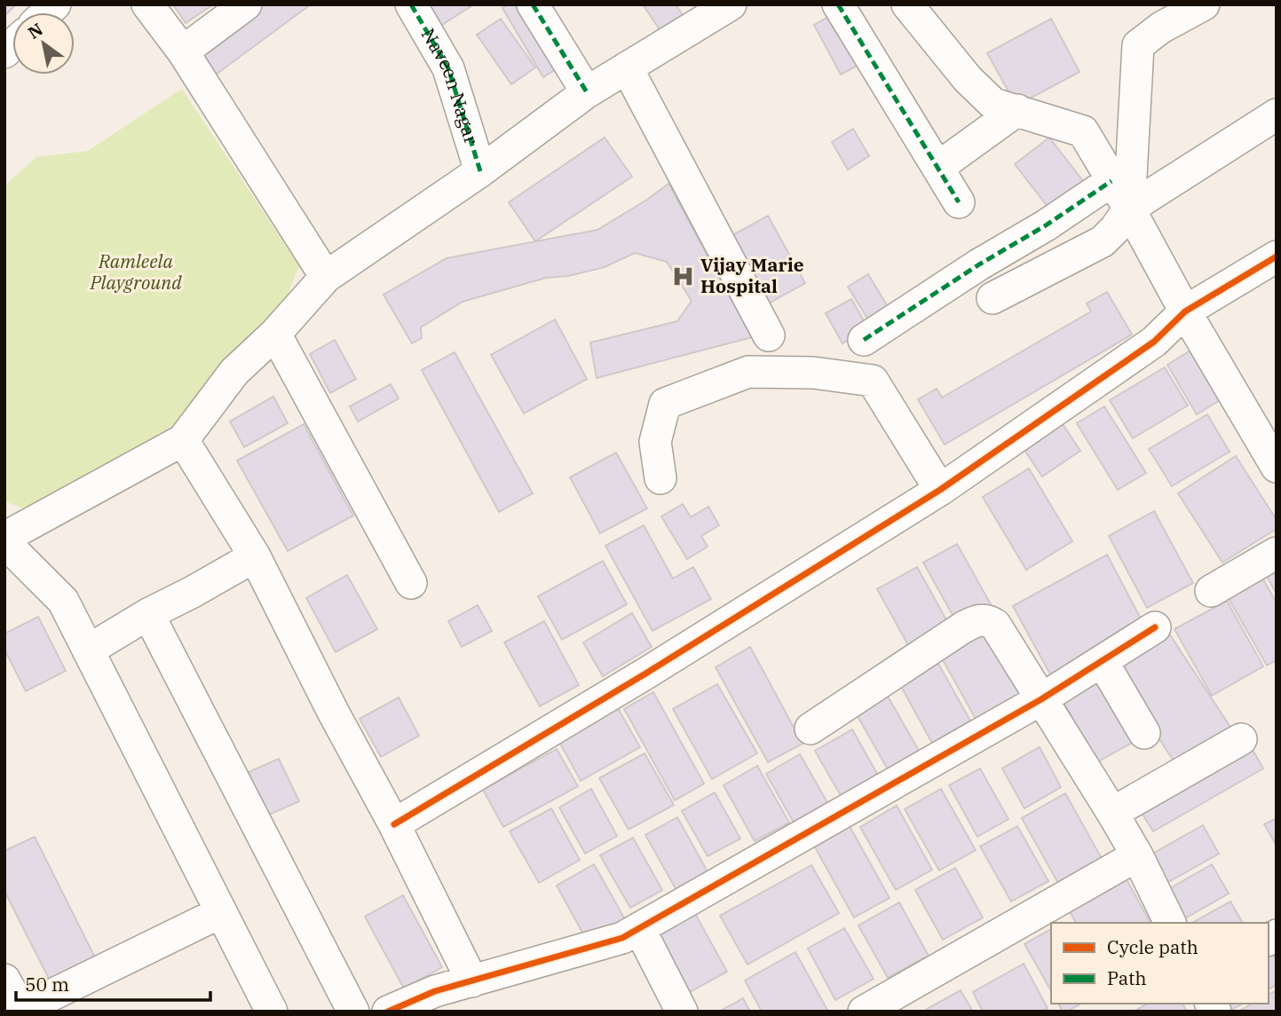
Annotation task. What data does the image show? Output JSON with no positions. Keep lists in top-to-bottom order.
{
  "streets": {
    "street": ["Naveen Nagar"]
  },
  "parks": ["Ramleela Playground"],
  "places": {
    "hospital": ["Vijay Marie Hospital"]
  },
  "legend": ["Cycle path", "Path"],
  "scale_bar": "50 m",
  "north": "top left"
}
